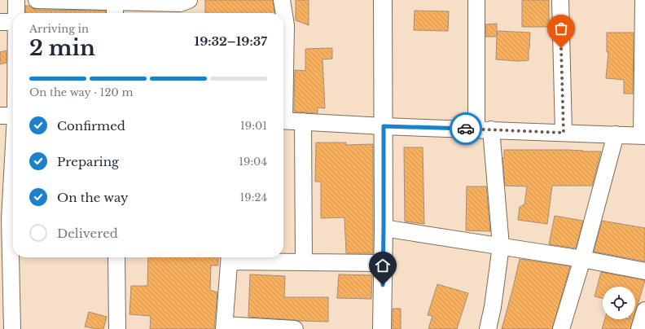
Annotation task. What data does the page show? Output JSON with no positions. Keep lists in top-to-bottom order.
{
  "page": {
    "heading": ["2 min", "Arriving in", "19:32–19:37"],
    "bar": "On the way · 120 m",
    "list": [
      ["Confirmed", "19:01"],
      ["Preparing", "19:04"],
      ["On the way", "19:24"],
      "Delivered"
    ]
  }
}
